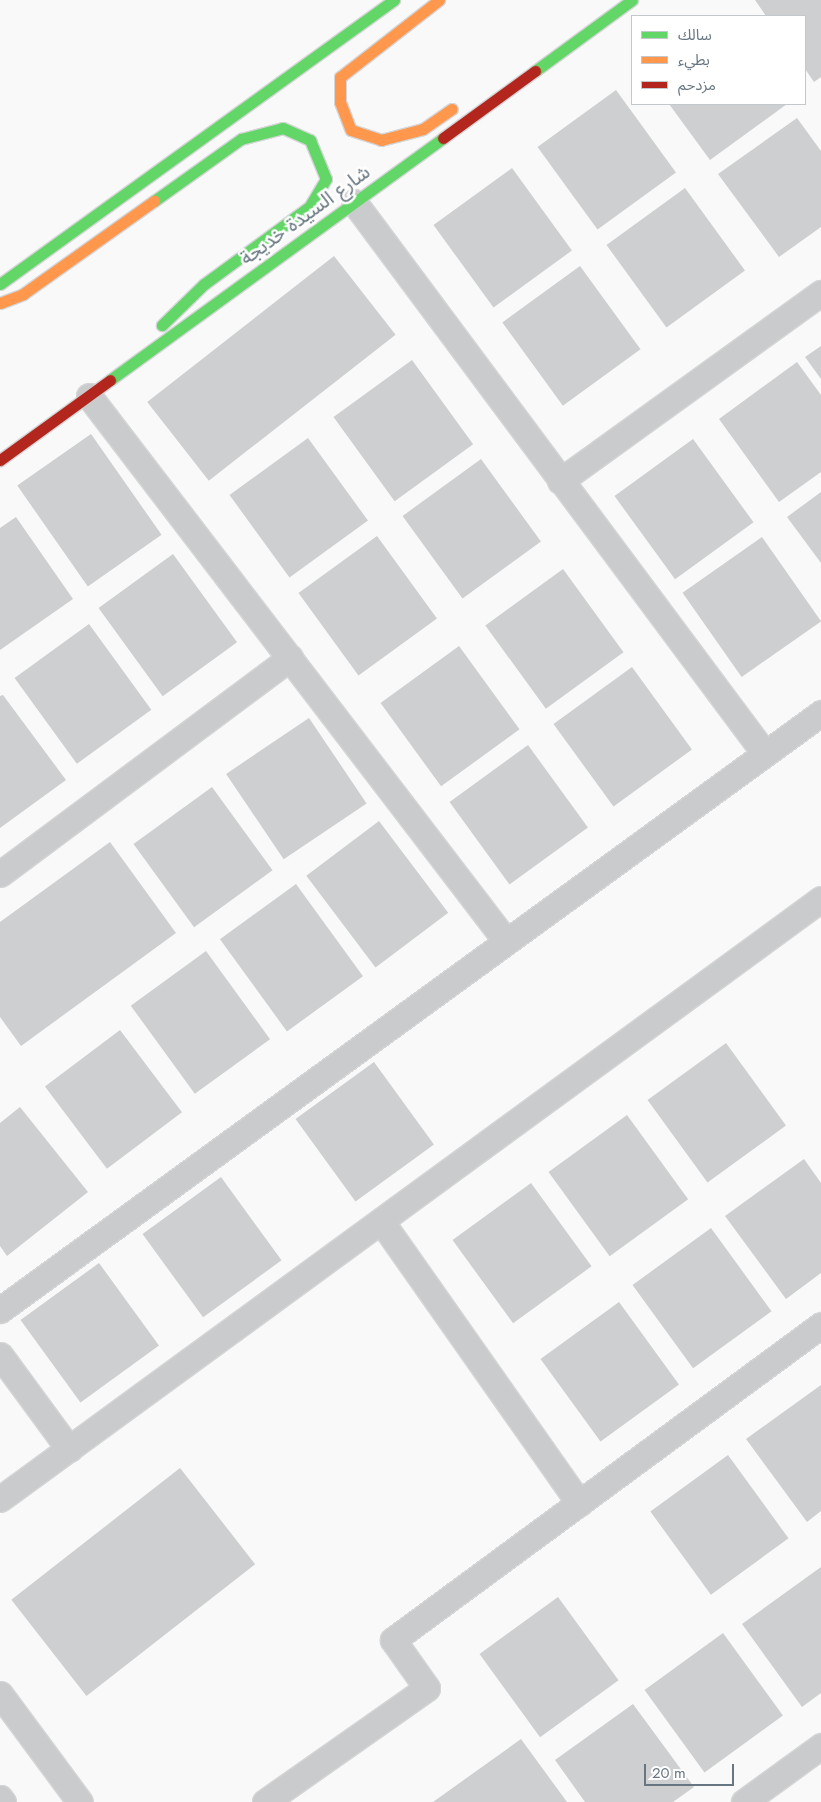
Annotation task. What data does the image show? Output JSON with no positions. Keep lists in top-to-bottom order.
{
  "streets": {
    "street": ["شارع السيدة خديجة"]
  },
  "legend": ["سالك", "بطيء", "مزدحم"],
  "scale_bar": "20 m"
}
